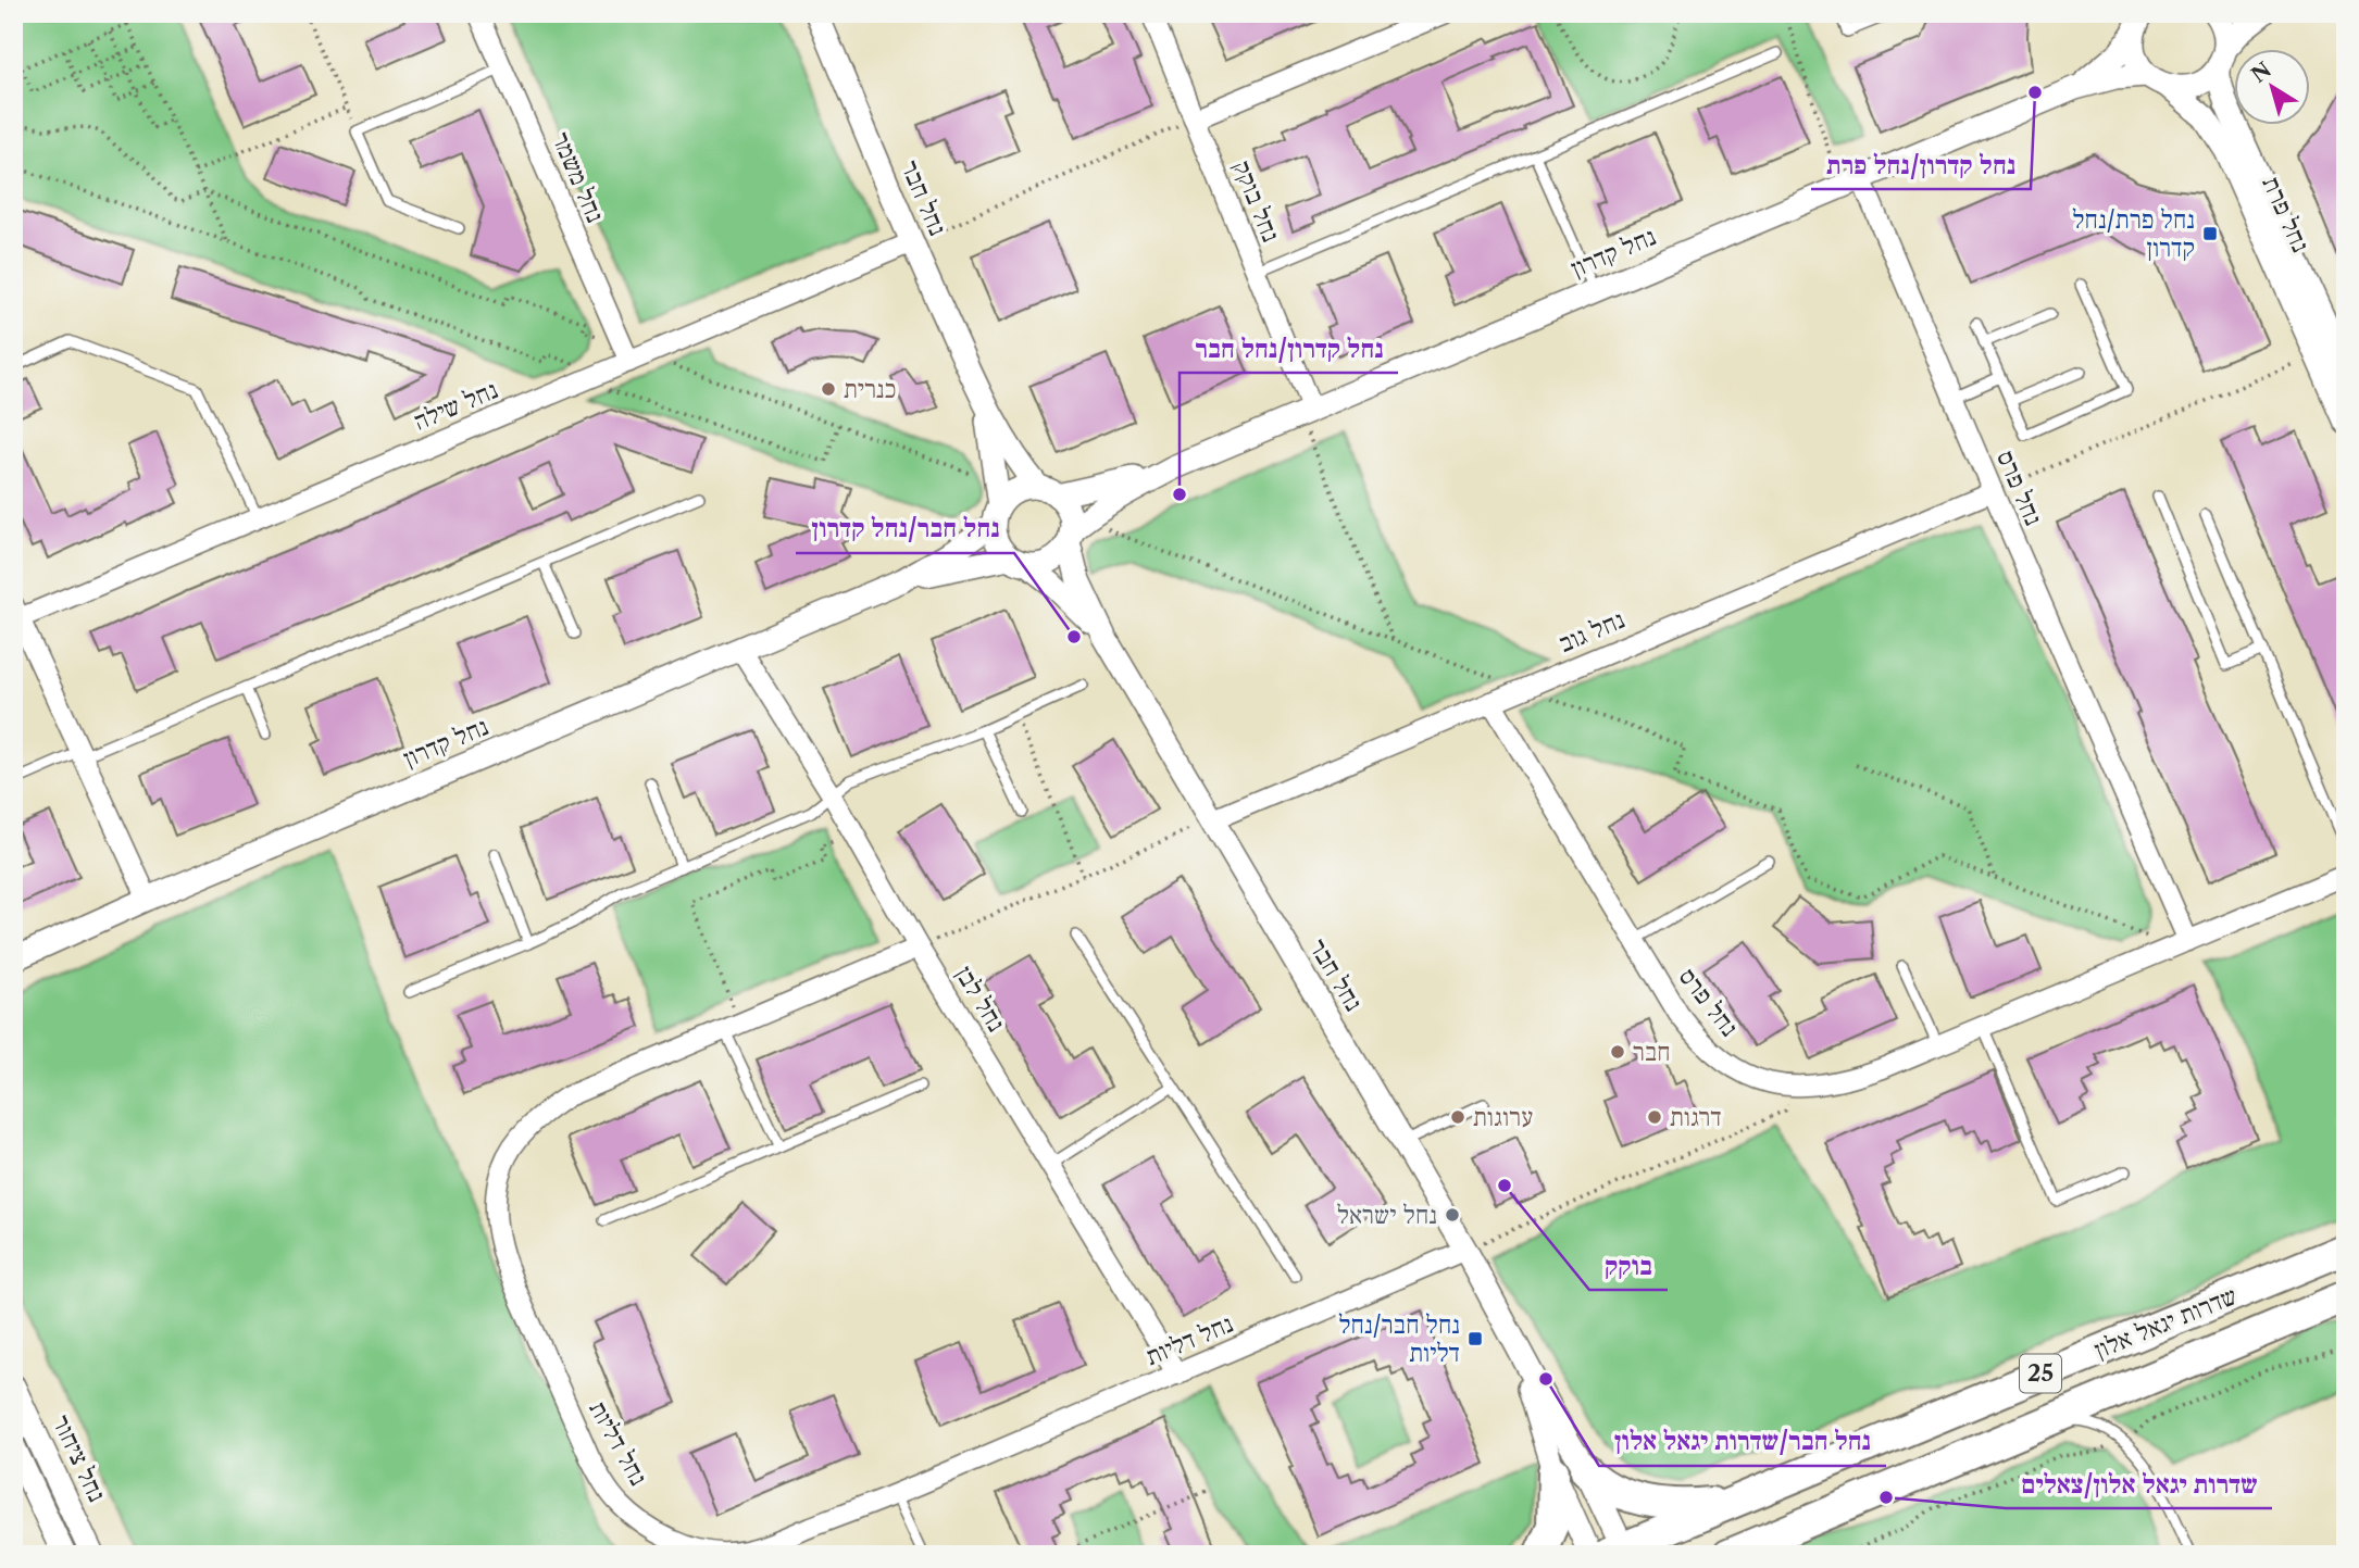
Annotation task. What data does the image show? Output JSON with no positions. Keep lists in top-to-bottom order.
{
  "streets": {
    "highway": ["שדרות יגאל אלון", "25"],
    "street": [
      "נחל משמר",
      "נחל חבר",
      "נחל בוקק",
      "נחל פרת",
      "נחל קדרון",
      "נחל שילה",
      "נחל פרס",
      "נחל גוב",
      "נחל לבן",
      "נחל דליות",
      "נחל ציחור"
    ]
  },
  "crossings": [
    ["נחל משמר", "נחל שילה"],
    ["נחל חבר", "נחל קדרון"],
    ["נחל חבר", "נחל שילה"],
    ["נחל חבר", "נחל גוב"],
    ["נחל חבר", "שדרות יגאל אלון"],
    ["נחל חבר", "נחל דליות"],
    ["נחל בוקק", "נחל קדרון"],
    ["נחל פרת", "נחל קדרון"],
    ["נחל קדרון", "נחל שילה"],
    ["נחל קדרון", "נחל פרס"],
    ["נחל קדרון", "נחל לבן"],
    ["נחל פרס", "נחל גוב"],
    ["נחל לבן", "נחל דליות"]
  ],
  "places": {
    "other": [
      "נחל קדרון/נחל פרת",
      "כנרית",
      "נחל קדרון/נחל חבר",
      "נחל חבר/נחל קדרון",
      "חבר",
      "ערוגות",
      "דרגות",
      "בוקק",
      "נחל ישראל",
      "נחל חבר/שדרות יגאל אלון",
      "שדרות יגאל אלון/צאלים"
    ],
    "transit": ["נחל פרת/נחל קדרון", "נחל חבר/נחל דליות"]
  },
  "north": "top left"
}
